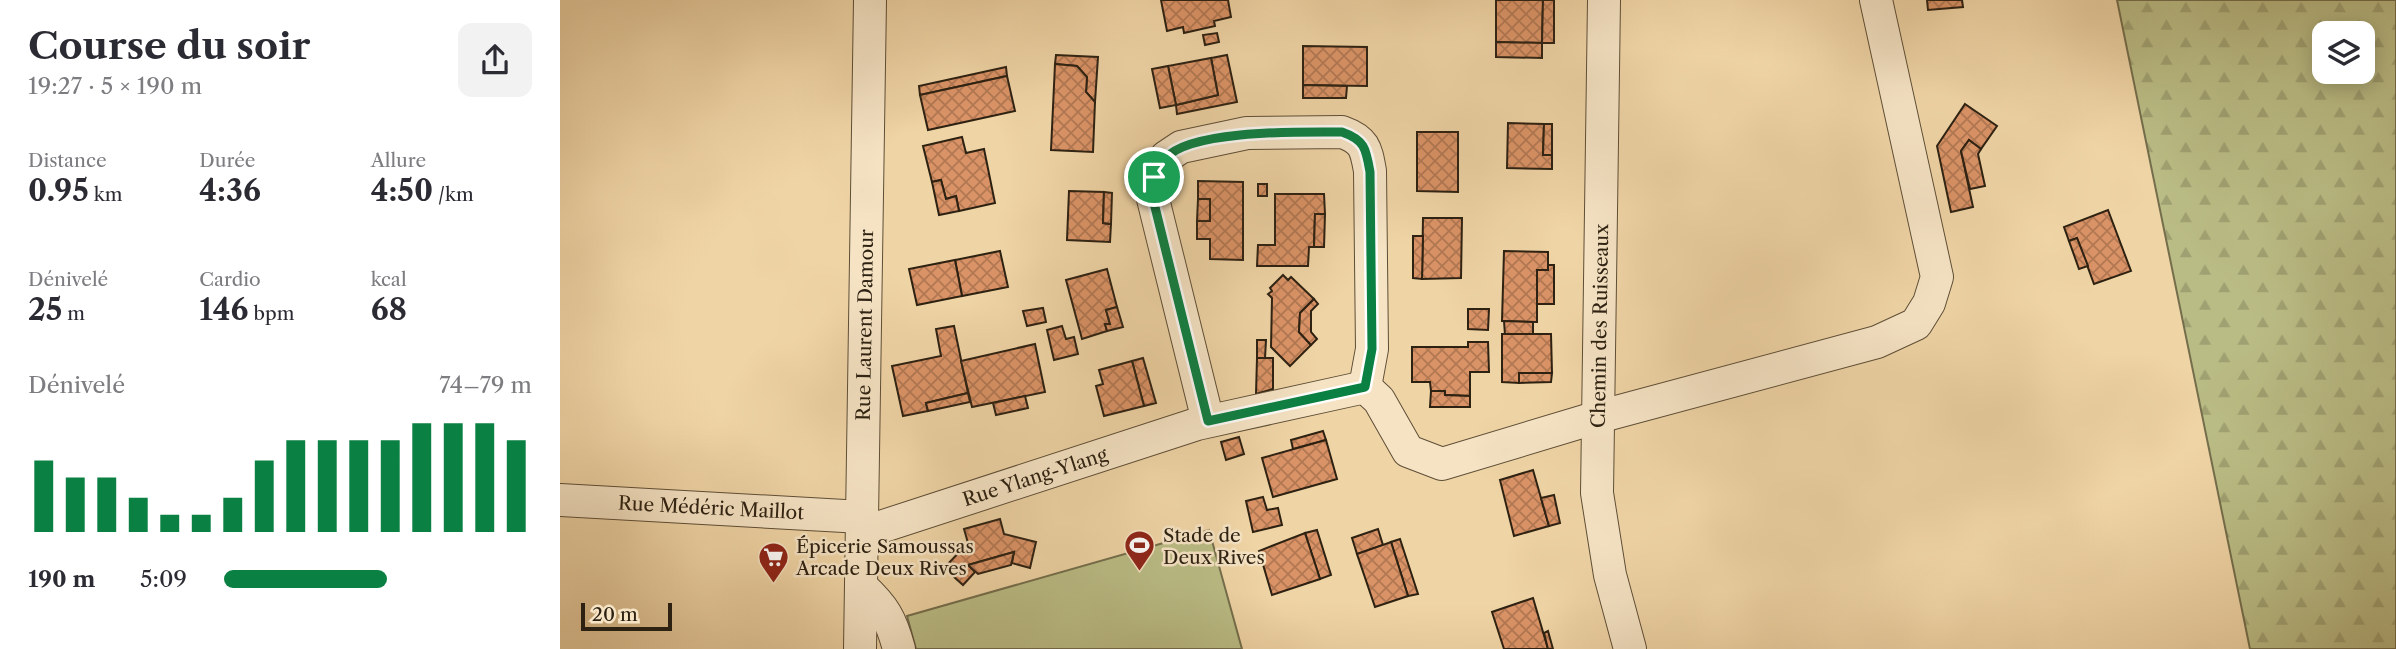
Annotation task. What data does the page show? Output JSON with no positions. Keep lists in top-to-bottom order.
{
  "streets": {
    "street": [
      "Rue Laurent Damour",
      "Chemin des Ruisseaux",
      "Rue Ylang-Ylang",
      "Rue Médéric Maillot"
    ]
  },
  "crossings": [
    ["Rue Laurent Damour", "Rue Ylang-Ylang"],
    ["Rue Laurent Damour", "Rue Médéric Maillot"],
    ["Rue Ylang-Ylang", "Rue Médéric Maillot"]
  ],
  "places": {
    "sports": ["Stade de Deux Rives"],
    "supermarket": ["Épicerie Samoussas Arcade Deux Rives"]
  },
  "scale_bar": "20 m",
  "page": {
    "heading": ["Course du soir", "19:27 · 5 × 190 m"],
    "stats": [
      ["Distance", "0.95 km"],
      ["Durée", "4:36"],
      ["Allure", "4:50 /km"],
      ["Dénivelé", "25 m"],
      ["Cardio", "146 bpm"],
      ["kcal", "68"]
    ],
    "chart": ["Dénivelé", "74–79 m"],
    "list": [
      {
        "name": "190 m",
        "note": "5:09"
      }
    ],
    "scale": "20 m"
  }
}
